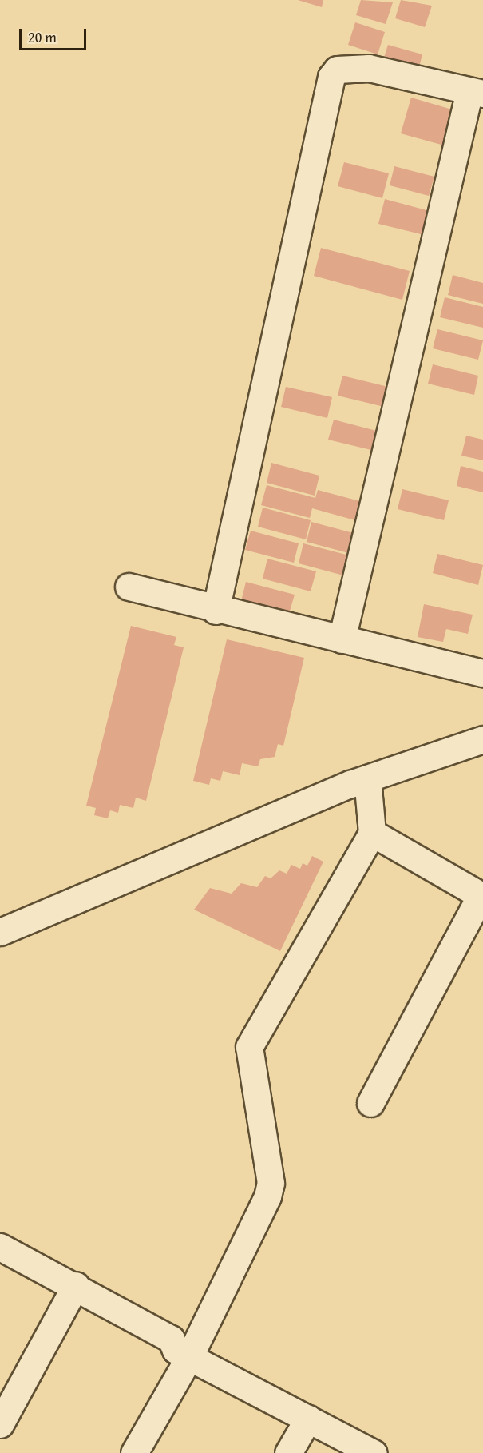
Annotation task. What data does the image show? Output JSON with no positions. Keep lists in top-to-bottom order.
{
  "scale_bar": "20 m"
}
